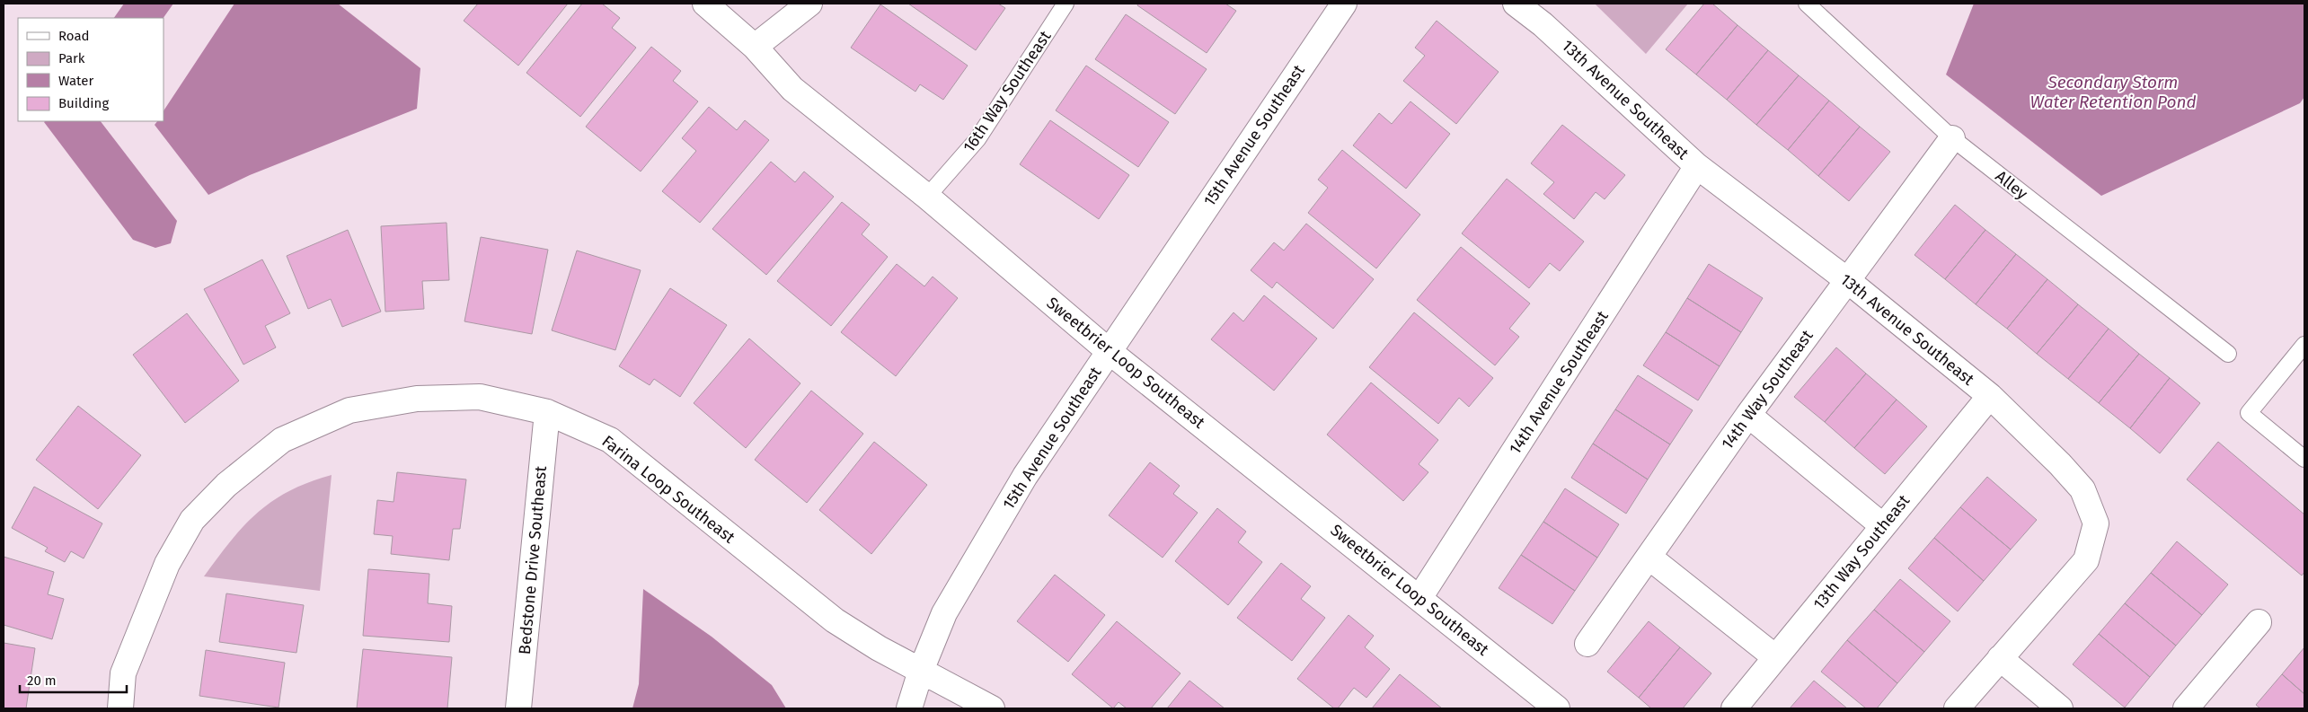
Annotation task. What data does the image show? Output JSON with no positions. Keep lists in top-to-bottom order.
{
  "streets": {
    "street": [
      "13th Avenue Southeast",
      "15th Avenue Southeast",
      "Sweetbrier Loop Southeast",
      "14th Avenue Southeast",
      "14th Way Southeast",
      "Farina Loop Southeast",
      "13th Way Southeast",
      "Bedstone Drive Southeast"
    ],
    "lane": ["16th Way Southeast", "Alley"]
  },
  "crossings": [
    ["16th Way Southeast", "Sweetbrier Loop Southeast"],
    ["13th Avenue Southeast", "14th Avenue Southeast"],
    ["13th Avenue Southeast", "14th Way Southeast"],
    ["13th Avenue Southeast", "13th Way Southeast"],
    ["15th Avenue Southeast", "Sweetbrier Loop Southeast"],
    ["15th Avenue Southeast", "Farina Loop Southeast"],
    ["Alley", "14th Way Southeast"],
    ["Sweetbrier Loop Southeast", "14th Avenue Southeast"],
    ["Farina Loop Southeast", "Bedstone Drive Southeast"]
  ],
  "water": ["Secondary Storm Water Retention Pond"],
  "legend": [
    "Road",
    "Park",
    "Water",
    "Building"
  ],
  "scale_bar": "20 m"
}
